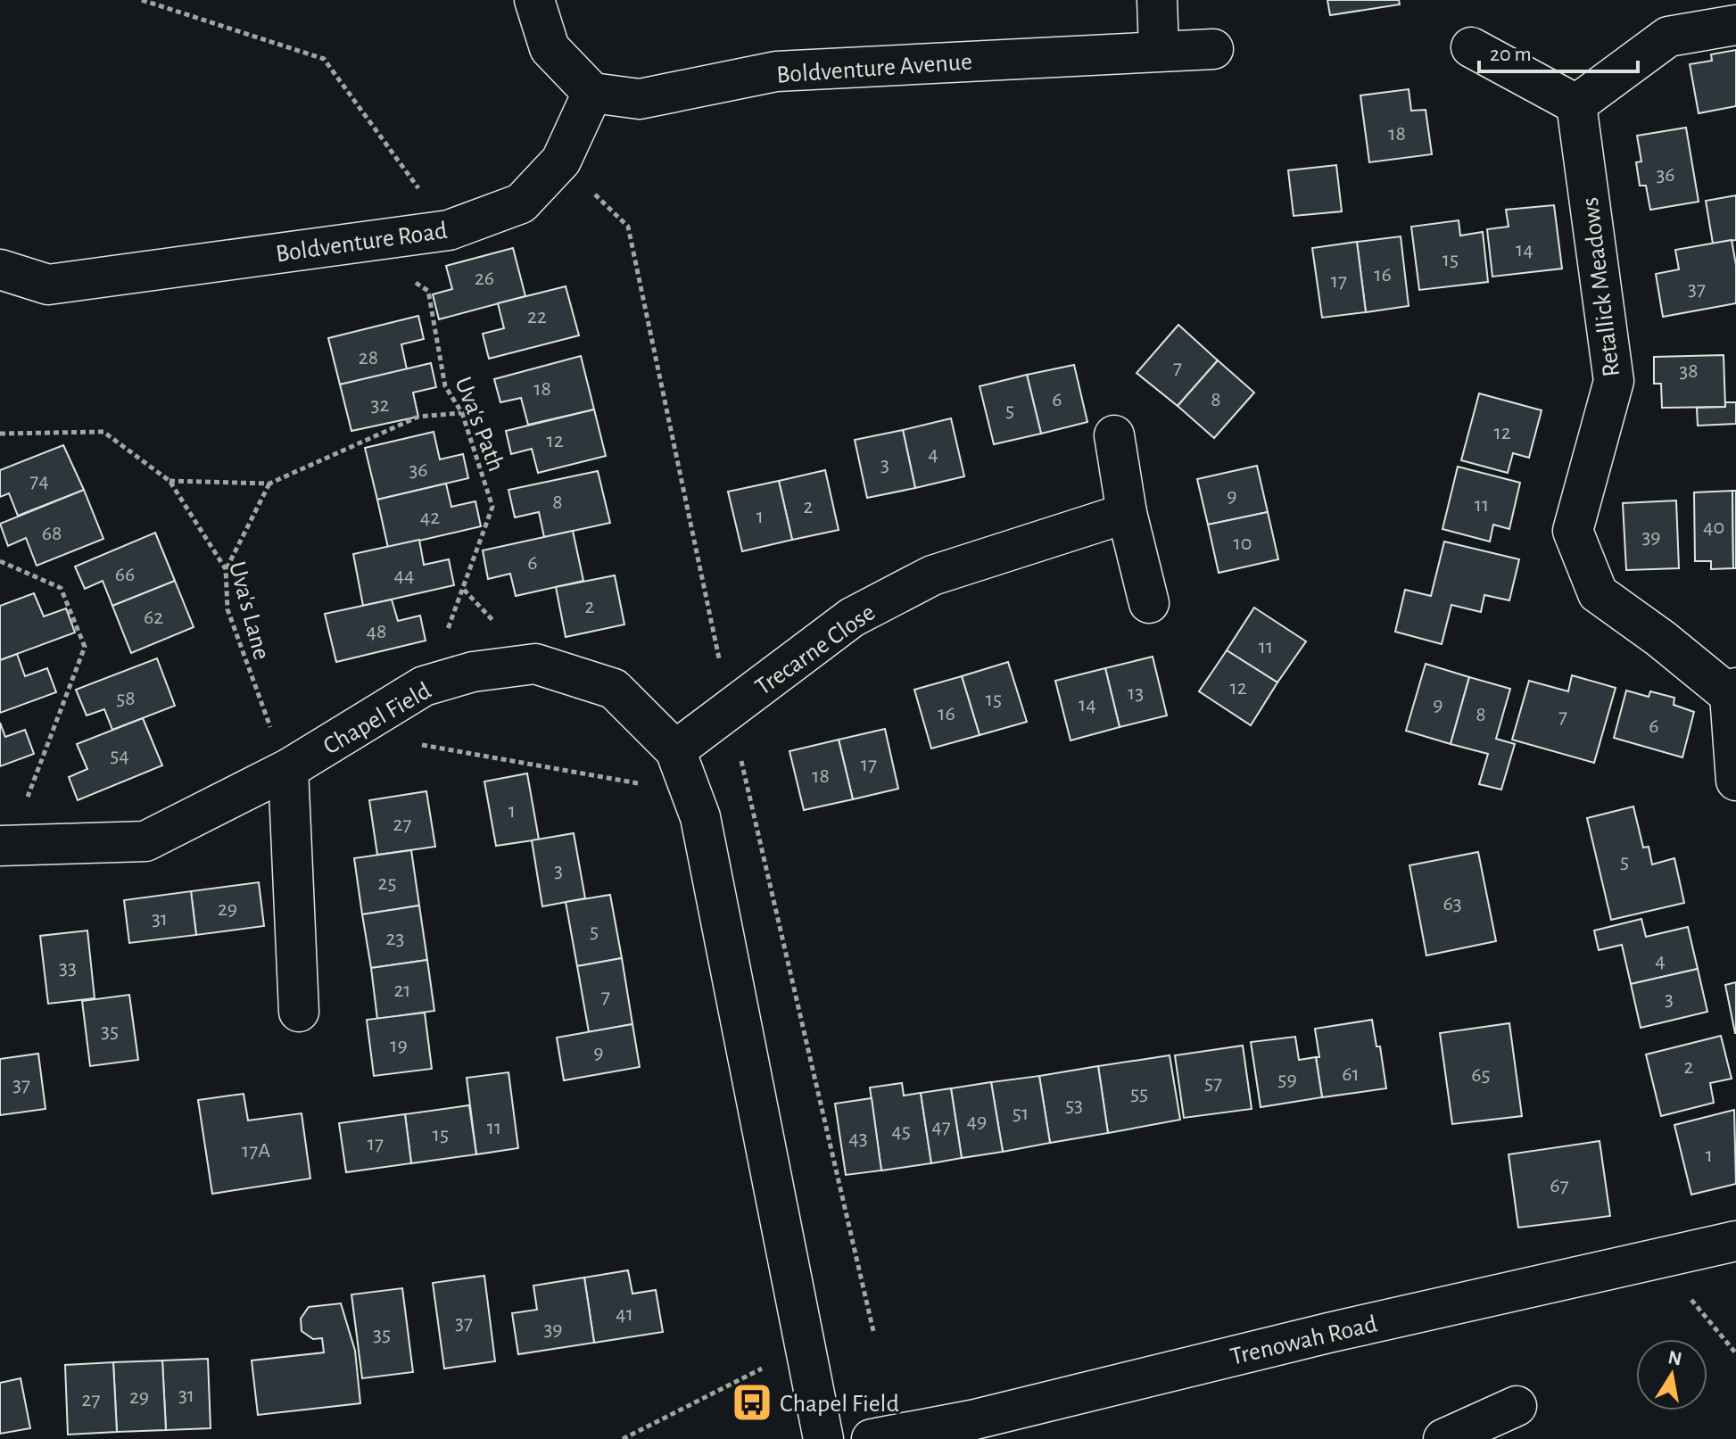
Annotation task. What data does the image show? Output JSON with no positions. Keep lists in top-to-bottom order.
{
  "streets": {
    "street": [
      "Boldventure Avenue",
      "Boldventure Road",
      "Retallick Meadows",
      "Trecarne Close",
      "Chapel Field",
      "Trenowah Road"
    ],
    "path": ["Uva's Path", "Uva's Lane"]
  },
  "crossings": [
    ["Boldventure Avenue", "Boldventure Road"],
    ["Uva's Path", "Chapel Field"],
    ["Uva's Lane", "Chapel Field"],
    ["Trecarne Close", "Chapel Field"]
  ],
  "places": {
    "bus stop": ["Chapel Field"]
  },
  "house_numbers": [
    "18",
    "36",
    "14",
    "15",
    "16",
    "26",
    "17",
    "37",
    "22",
    "28",
    "7",
    "38",
    "18",
    "6",
    "8",
    "32",
    "5",
    "12",
    "12",
    "4",
    "3",
    "36",
    "74",
    "9",
    "8",
    "11",
    "2",
    "1",
    "42",
    "40",
    "68",
    "39",
    "10",
    "6",
    "66",
    "44",
    "2",
    "62",
    "48",
    "11",
    "12",
    "13",
    "58",
    "15",
    "14",
    "9",
    "16",
    "8",
    "7",
    "6",
    "54",
    "17",
    "18",
    "1",
    "27",
    "5",
    "3",
    "25",
    "63",
    "29",
    "31",
    "5",
    "23",
    "4",
    "33",
    "21",
    "7",
    "3",
    "35",
    "19",
    "9",
    "2",
    "61",
    "65",
    "59",
    "57",
    "37",
    "55",
    "53",
    "51",
    "49",
    "47",
    "11",
    "45",
    "15",
    "43",
    "17",
    "17A",
    "1",
    "67",
    "41",
    "37",
    "39",
    "35",
    "31",
    "29",
    "27"
  ],
  "scale_bar": "20 m",
  "north": "top"
}
